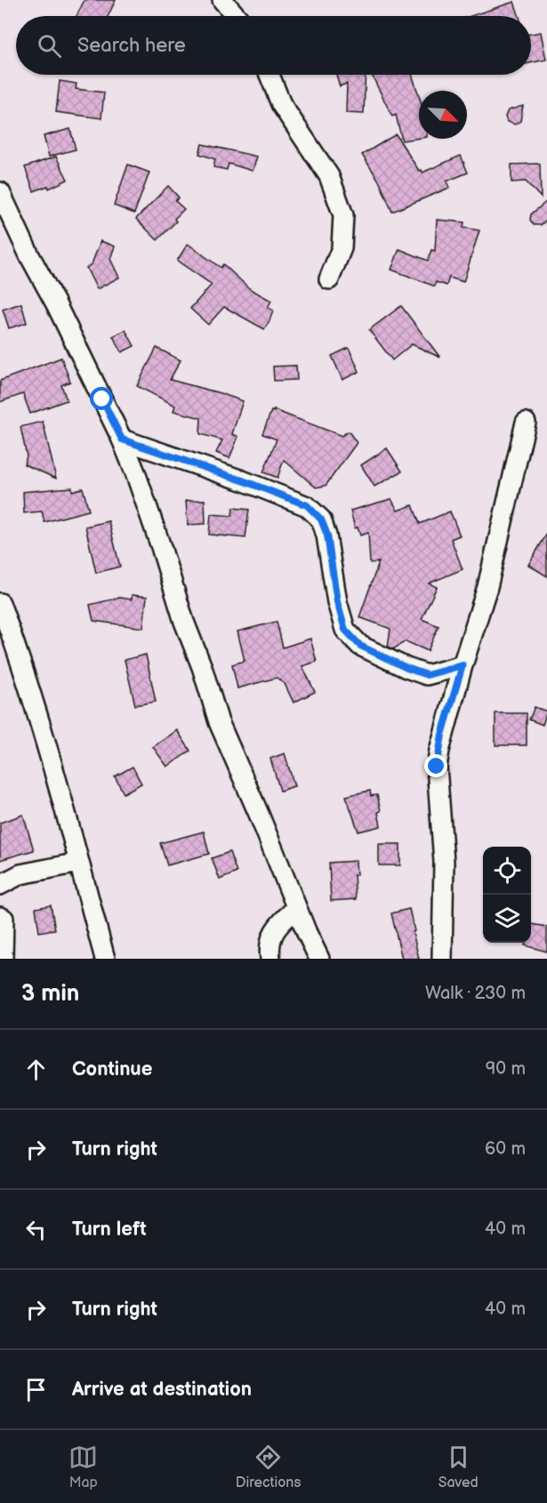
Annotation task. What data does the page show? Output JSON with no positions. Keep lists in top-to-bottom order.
{
  "north": "bottom right",
  "page": {
    "search": "Search here",
    "heading": ["3 min", "Walk · 230 m"],
    "list": [
      ["Continue", "90 m"],
      ["Turn right", "60 m"],
      ["Turn left", "40 m"],
      ["Turn right", "40 m"],
      "Arrive at destination"
    ],
    "nav": ["Map", "Directions", "Saved"]
  }
}
